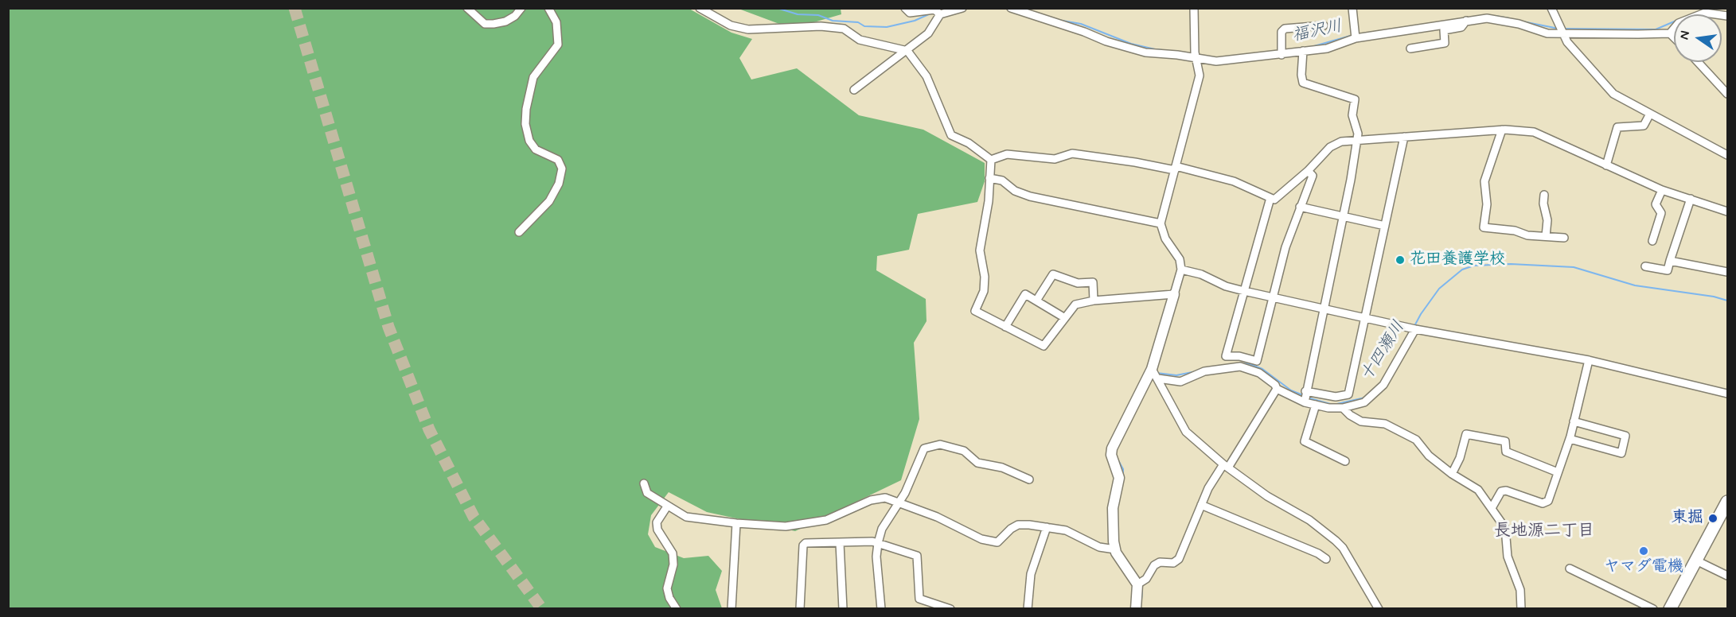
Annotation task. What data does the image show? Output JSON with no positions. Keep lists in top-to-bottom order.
{
  "districts": ["長地源二丁目"],
  "water": ["福沢川", "十四瀬川"],
  "places": ["花田養護学校", "東掘", "ヤマダ電機"],
  "north": "left"
}
